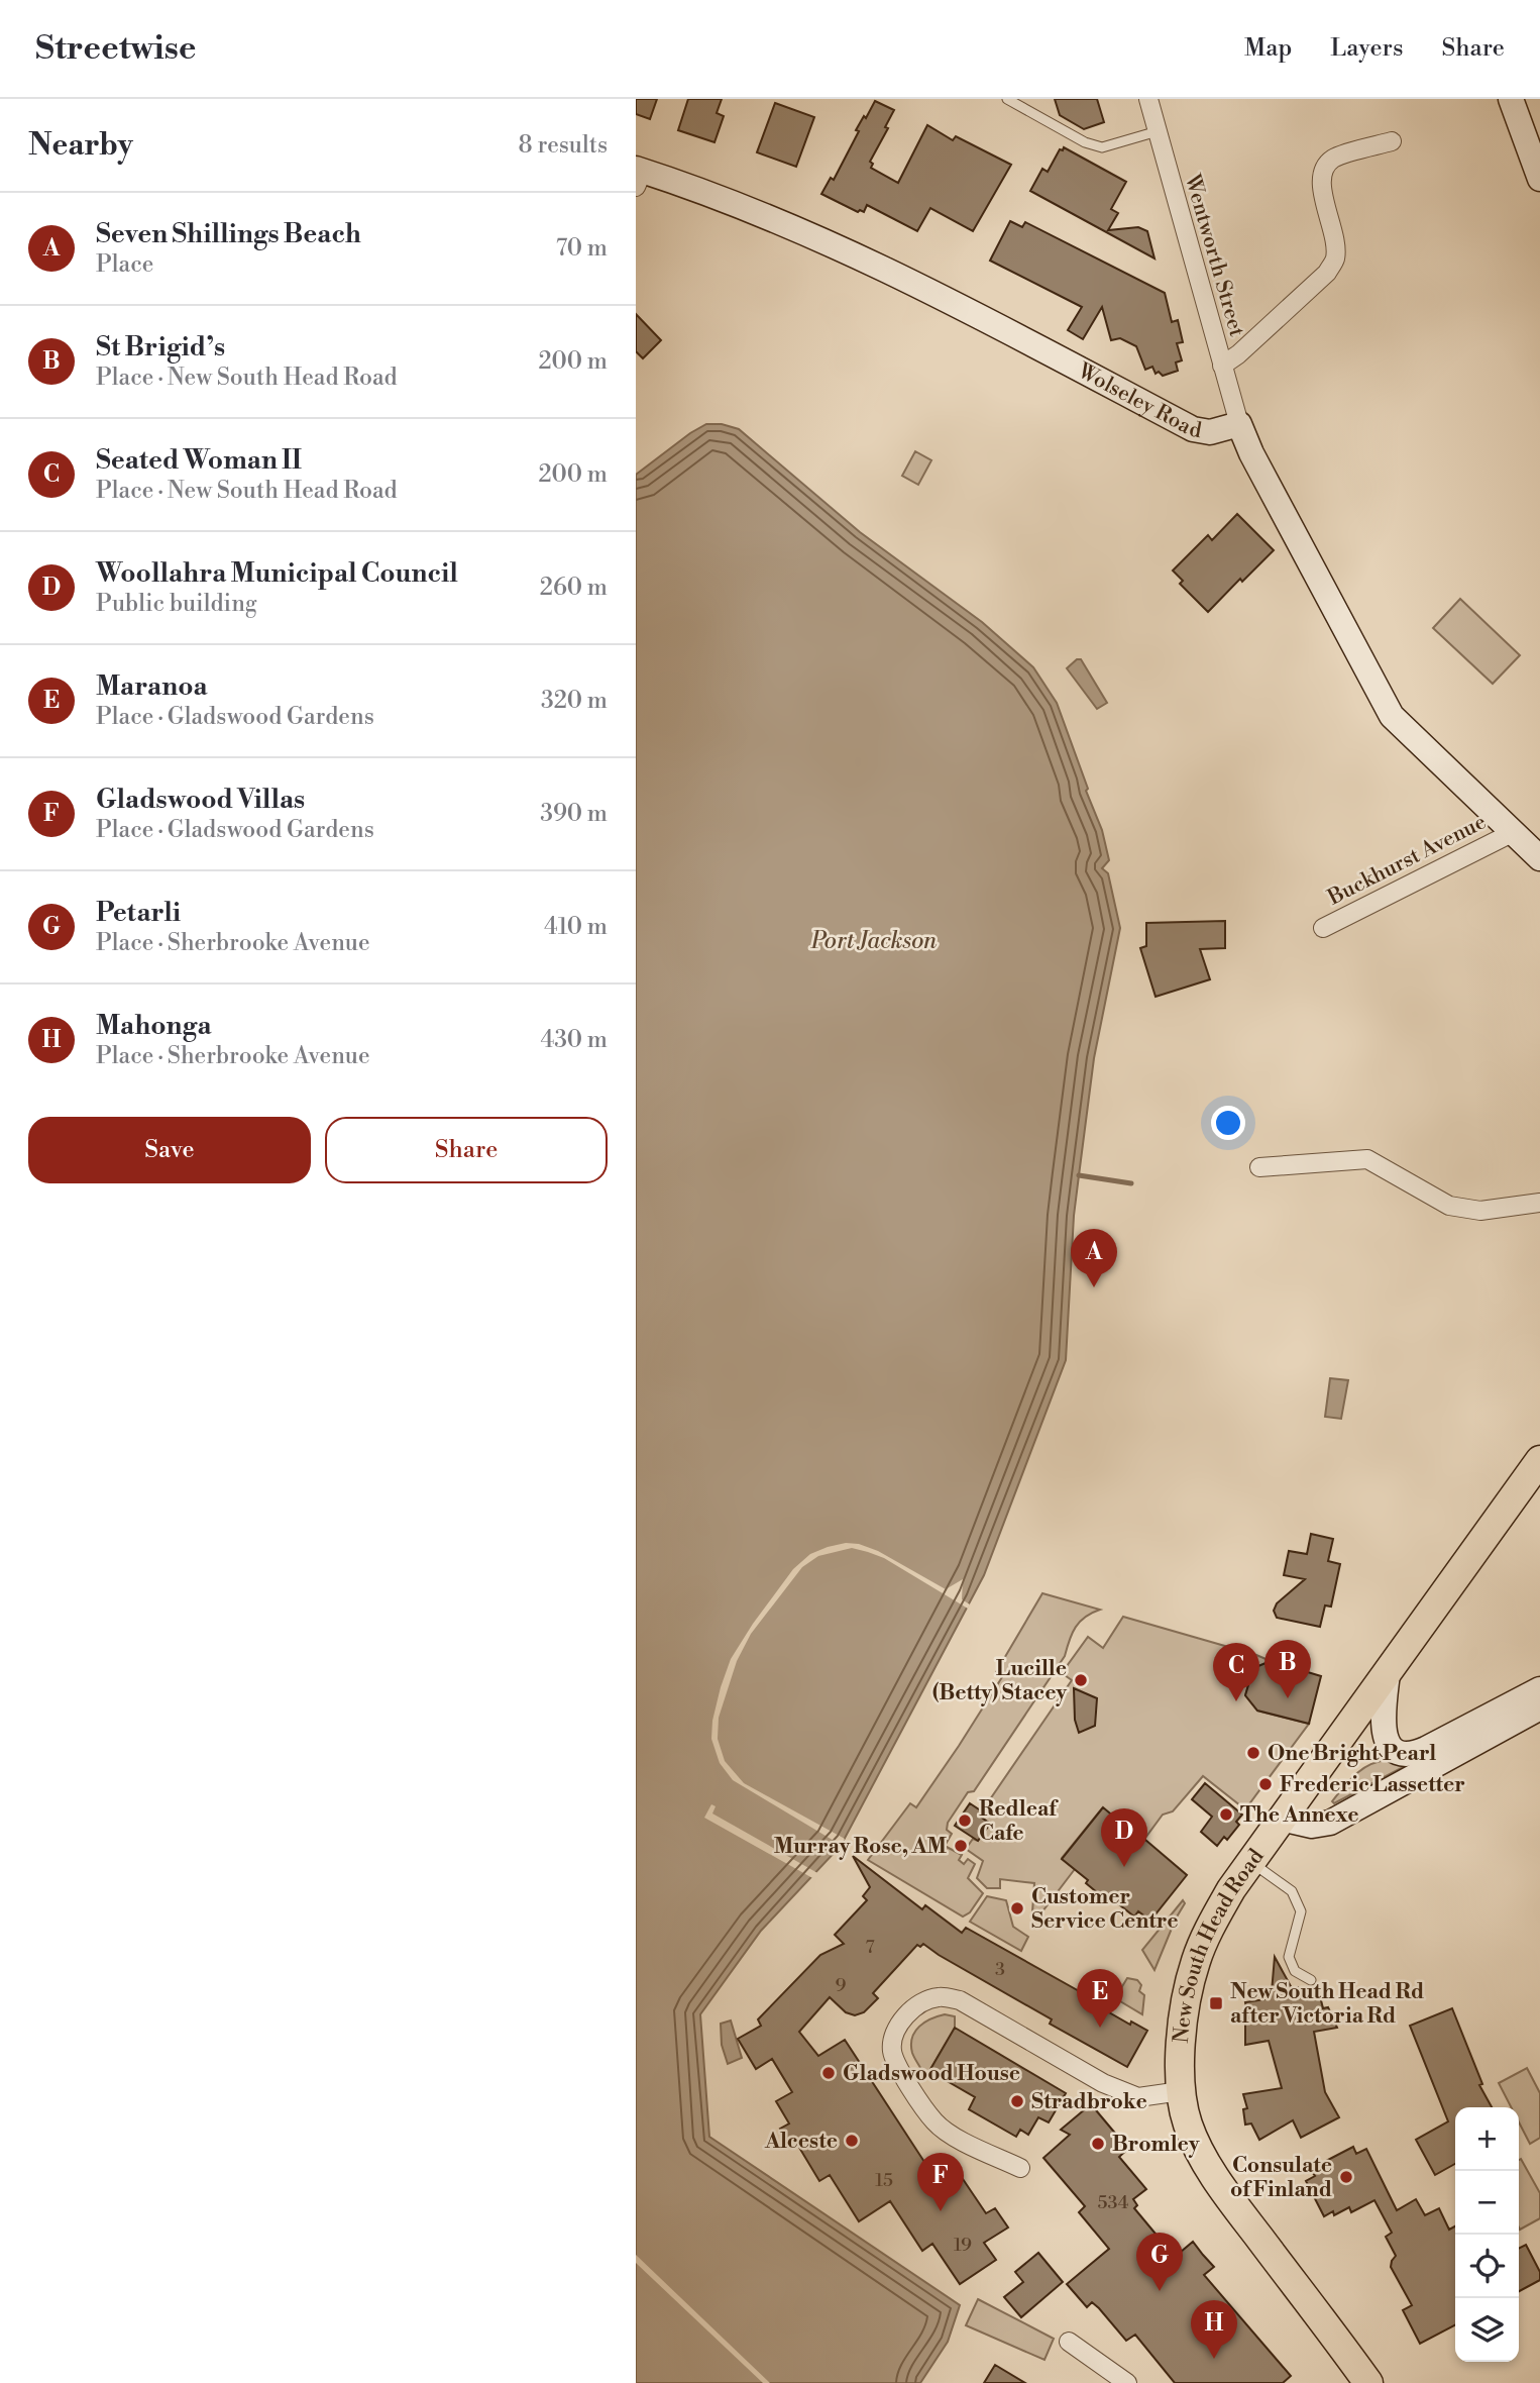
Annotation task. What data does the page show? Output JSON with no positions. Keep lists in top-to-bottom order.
{
  "streets": {
    "main road": ["New South Head Road"],
    "street": ["Wentworth Street", "Wolseley Road", "Buckhurst Avenue"]
  },
  "crossings": [
    ["Wentworth Street", "Wolseley Road"]
  ],
  "water": ["Port Jackson"],
  "places": {
    "other": [
      "Lucille (Betty) Stacey",
      "One Bright Pearl",
      "Frederic Lassetter",
      "The Annexe",
      "Redleaf Cafe",
      "Murray Rose, AM",
      "Customer Service Centre",
      "Gladswood House",
      "Stradbroke",
      "Alceste",
      "Bromley",
      "Consulate of Finland"
    ],
    "transit": ["New South Head Rd after Victoria Rd"]
  },
  "house_numbers": [
    "7",
    "3",
    "9",
    "15",
    "534",
    "19"
  ],
  "page": {
    "header": "Streetwise",
    "nav": ["Map", "Layers", "Share"],
    "heading": ["Nearby", "8 results"],
    "list": [
      {
        "mark": "A",
        "name": "Seven Shillings Beach",
        "note": "Place",
        "value": "70 m"
      },
      {
        "mark": "B",
        "name": "St Brigid’s",
        "note": "Place · New South Head Road",
        "value": "200 m"
      },
      {
        "mark": "C",
        "name": "Seated Woman II",
        "note": "Place · New South Head Road",
        "value": "200 m"
      },
      {
        "mark": "D",
        "name": "Woollahra Municipal Council",
        "note": "Public building",
        "value": "260 m"
      },
      {
        "mark": "E",
        "name": "Maranoa",
        "note": "Place · Gladswood Gardens",
        "value": "320 m"
      },
      {
        "mark": "F",
        "name": "Gladswood Villas",
        "note": "Place · Gladswood Gardens",
        "value": "390 m"
      },
      {
        "mark": "G",
        "name": "Petarli",
        "note": "Place · Sherbrooke Avenue",
        "value": "410 m"
      },
      {
        "mark": "H",
        "name": "Mahonga",
        "note": "Place · Sherbrooke Avenue",
        "value": "430 m"
      }
    ],
    "buttons": ["Save", "Share"],
    "pins": [
      "A",
      "B",
      "C",
      "D",
      "E",
      "F",
      "G",
      "H"
    ],
    "map_buttons": ["+", "−"]
  }
}
